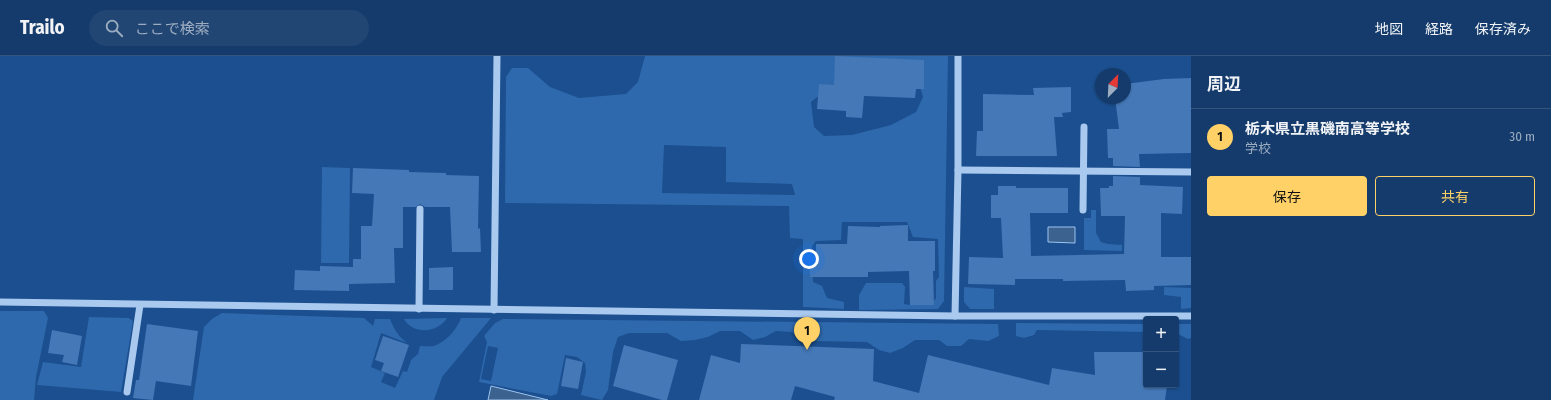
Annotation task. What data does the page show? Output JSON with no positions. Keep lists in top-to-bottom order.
{
  "north": "top right",
  "page": {
    "header": "Trailo",
    "search": "ここで検索",
    "nav": ["地図", "経路", "保存済み"],
    "heading": "周辺",
    "list": [
      {
        "mark": "1",
        "name": "栃木県立黒磯南高等学校",
        "note": "学校",
        "value": "30 m"
      }
    ],
    "buttons": ["保存", "共有"],
    "map_buttons": ["+", "−"],
    "pins": "1"
  }
}
